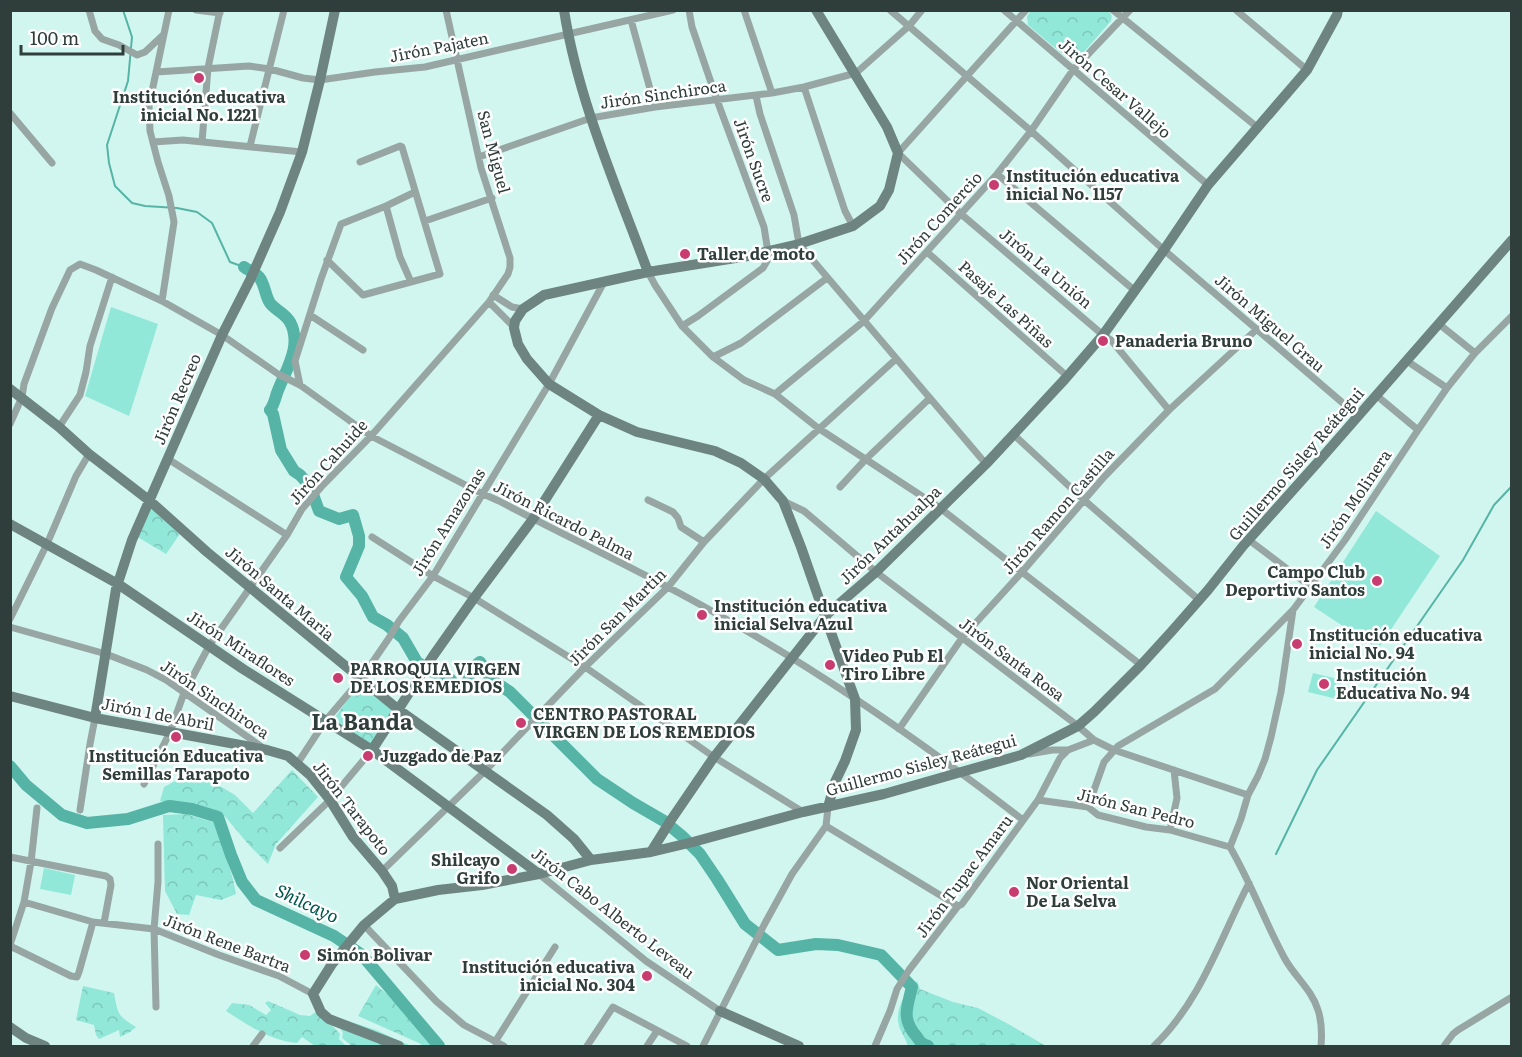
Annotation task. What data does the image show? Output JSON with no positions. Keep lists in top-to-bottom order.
{
  "streets": {
    "street": [
      "Jirón Pajaten",
      "Jirón Cesar Vallejo",
      "Jirón Sinchiroca",
      "San Miguel",
      "Jirón Sucre",
      "Jirón Comercio",
      "Jirón La Unión",
      "Pasaje Las Piñas",
      "Jirón Miguel Grau",
      "Jirón Recreo",
      "Jirón Cahuide",
      "Guillermo Sisley Reátegui",
      "Jirón Molinera",
      "Jirón Ramon Castilla",
      "Jirón Ricardo Palma",
      "Jirón Amazonas",
      "Jirón Antahualpa",
      "Jirón Santa Maria",
      "Jirón San Martin",
      "Jirón Miraflores",
      "Jirón Santa Rosa",
      "Jirón 1 de Abril",
      "Jirón Tarapoto",
      "Jirón San Pedro",
      "Jirón Tupac Amaru",
      "Jirón Cabo Alberto Leveau",
      "Jirón Rene Bartra"
    ]
  },
  "crossings": [
    ["Jirón Pajaten", "San Miguel"],
    ["Jirón Pajaten", "Jirón Recreo"],
    ["Jirón Cesar Vallejo", "Jirón Comercio"],
    ["Jirón Cesar Vallejo", "Jirón Antahualpa"],
    ["Jirón Sinchiroca", "San Miguel"],
    ["Jirón Sinchiroca", "Jirón Sucre"],
    ["Jirón Sinchiroca", "Jirón Recreo"],
    ["Jirón Sinchiroca", "Jirón Cahuide"],
    ["Jirón Sinchiroca", "Jirón 1 de Abril"],
    ["San Miguel", "Jirón Cahuide"],
    ["Jirón Comercio", "Jirón La Unión"],
    ["Jirón Comercio", "Pasaje Las Piñas"],
    ["Jirón Comercio", "Jirón Miguel Grau"],
    ["Jirón La Unión", "Jirón Ramon Castilla"],
    ["Jirón La Unión", "Jirón Antahualpa"],
    ["Pasaje Las Piñas", "Jirón Antahualpa"],
    ["Jirón Miguel Grau", "Guillermo Sisley Reátegui"],
    ["Jirón Miguel Grau", "Jirón Ramon Castilla"],
    ["Jirón Miguel Grau", "Jirón Antahualpa"],
    ["Jirón Recreo", "Jirón Ricardo Palma"],
    ["Jirón Recreo", "Jirón Santa Maria"],
    ["Jirón Recreo", "Jirón Miraflores"],
    ["Jirón Recreo", "Jirón 1 de Abril"],
    ["Jirón Cahuide", "Jirón Ricardo Palma"],
    ["Jirón Cahuide", "Jirón Santa Maria"],
    ["Jirón Cahuide", "Jirón Miraflores"],
    ["Jirón Cahuide", "Jirón 1 de Abril"],
    ["Guillermo Sisley Reátegui", "Jirón Ricardo Palma"],
    ["Guillermo Sisley Reátegui", "Jirón Antahualpa"],
    ["Guillermo Sisley Reátegui", "Jirón Santa Maria"],
    ["Guillermo Sisley Reátegui", "Jirón Santa Rosa"],
    ["Guillermo Sisley Reátegui", "Jirón Tarapoto"],
    ["Guillermo Sisley Reátegui", "Jirón Cabo Alberto Leveau"],
    ["Guillermo Sisley Reátegui", "Jirón Rene Bartra"],
    ["Jirón Molinera", "Jirón Santa Rosa"],
    ["Jirón Molinera", "Jirón San Pedro"],
    ["Jirón Ramon Castilla", "Jirón Ricardo Palma"],
    ["Jirón Ramon Castilla", "Jirón Santa Rosa"],
    ["Jirón Ricardo Palma", "Jirón Amazonas"],
    ["Jirón Ricardo Palma", "Jirón Antahualpa"],
    ["Jirón Ricardo Palma", "Jirón Santa Maria"],
    ["Jirón Ricardo Palma", "Jirón San Martin"],
    ["Jirón Ricardo Palma", "Jirón Tupac Amaru"],
    ["Jirón Amazonas", "Jirón Santa Maria"],
    ["Jirón Amazonas", "Jirón Miraflores"],
    ["Jirón Amazonas", "Jirón 1 de Abril"],
    ["Jirón Amazonas", "Jirón Tarapoto"],
    ["Jirón Antahualpa", "Jirón Santa Rosa"],
    ["Jirón Santa Maria", "Jirón San Martin"],
    ["Jirón San Martin", "Jirón Miraflores"],
    ["Jirón San Martin", "Jirón Tarapoto"],
    ["Jirón San Martin", "Jirón Cabo Alberto Leveau"],
    ["Jirón Miraflores", "Jirón Cabo Alberto Leveau"],
    ["Jirón 1 de Abril", "Jirón Tarapoto"],
    ["Jirón San Pedro", "Jirón Tupac Amaru"]
  ],
  "districts": ["La Banda"],
  "water": ["Shilcayo"],
  "places": [
    "Institución educativa inicial No. 1221",
    "Institución educativa inicial No. 1157",
    "Taller de moto",
    "Panaderia Bruno",
    "Campo Club Deportivo Santos",
    "Institución educativa inicial Selva Azul",
    "Institución educativa inicial No. 94",
    "Video Pub El Tiro Libre",
    "PARROQUIA VIRGEN DE LOS REMEDIOS",
    "Institución Educativa No. 94",
    "CENTRO PASTORAL VIRGEN DE LOS REMEDIOS",
    "Institución Educativa Semillas Tarapoto",
    "Juzgado de Paz",
    "Shilcayo Grifo",
    "Nor Oriental De La Selva",
    "Simón Bolivar",
    "Institución educativa inicial No. 304"
  ],
  "scale_bar": "100 m"
}
